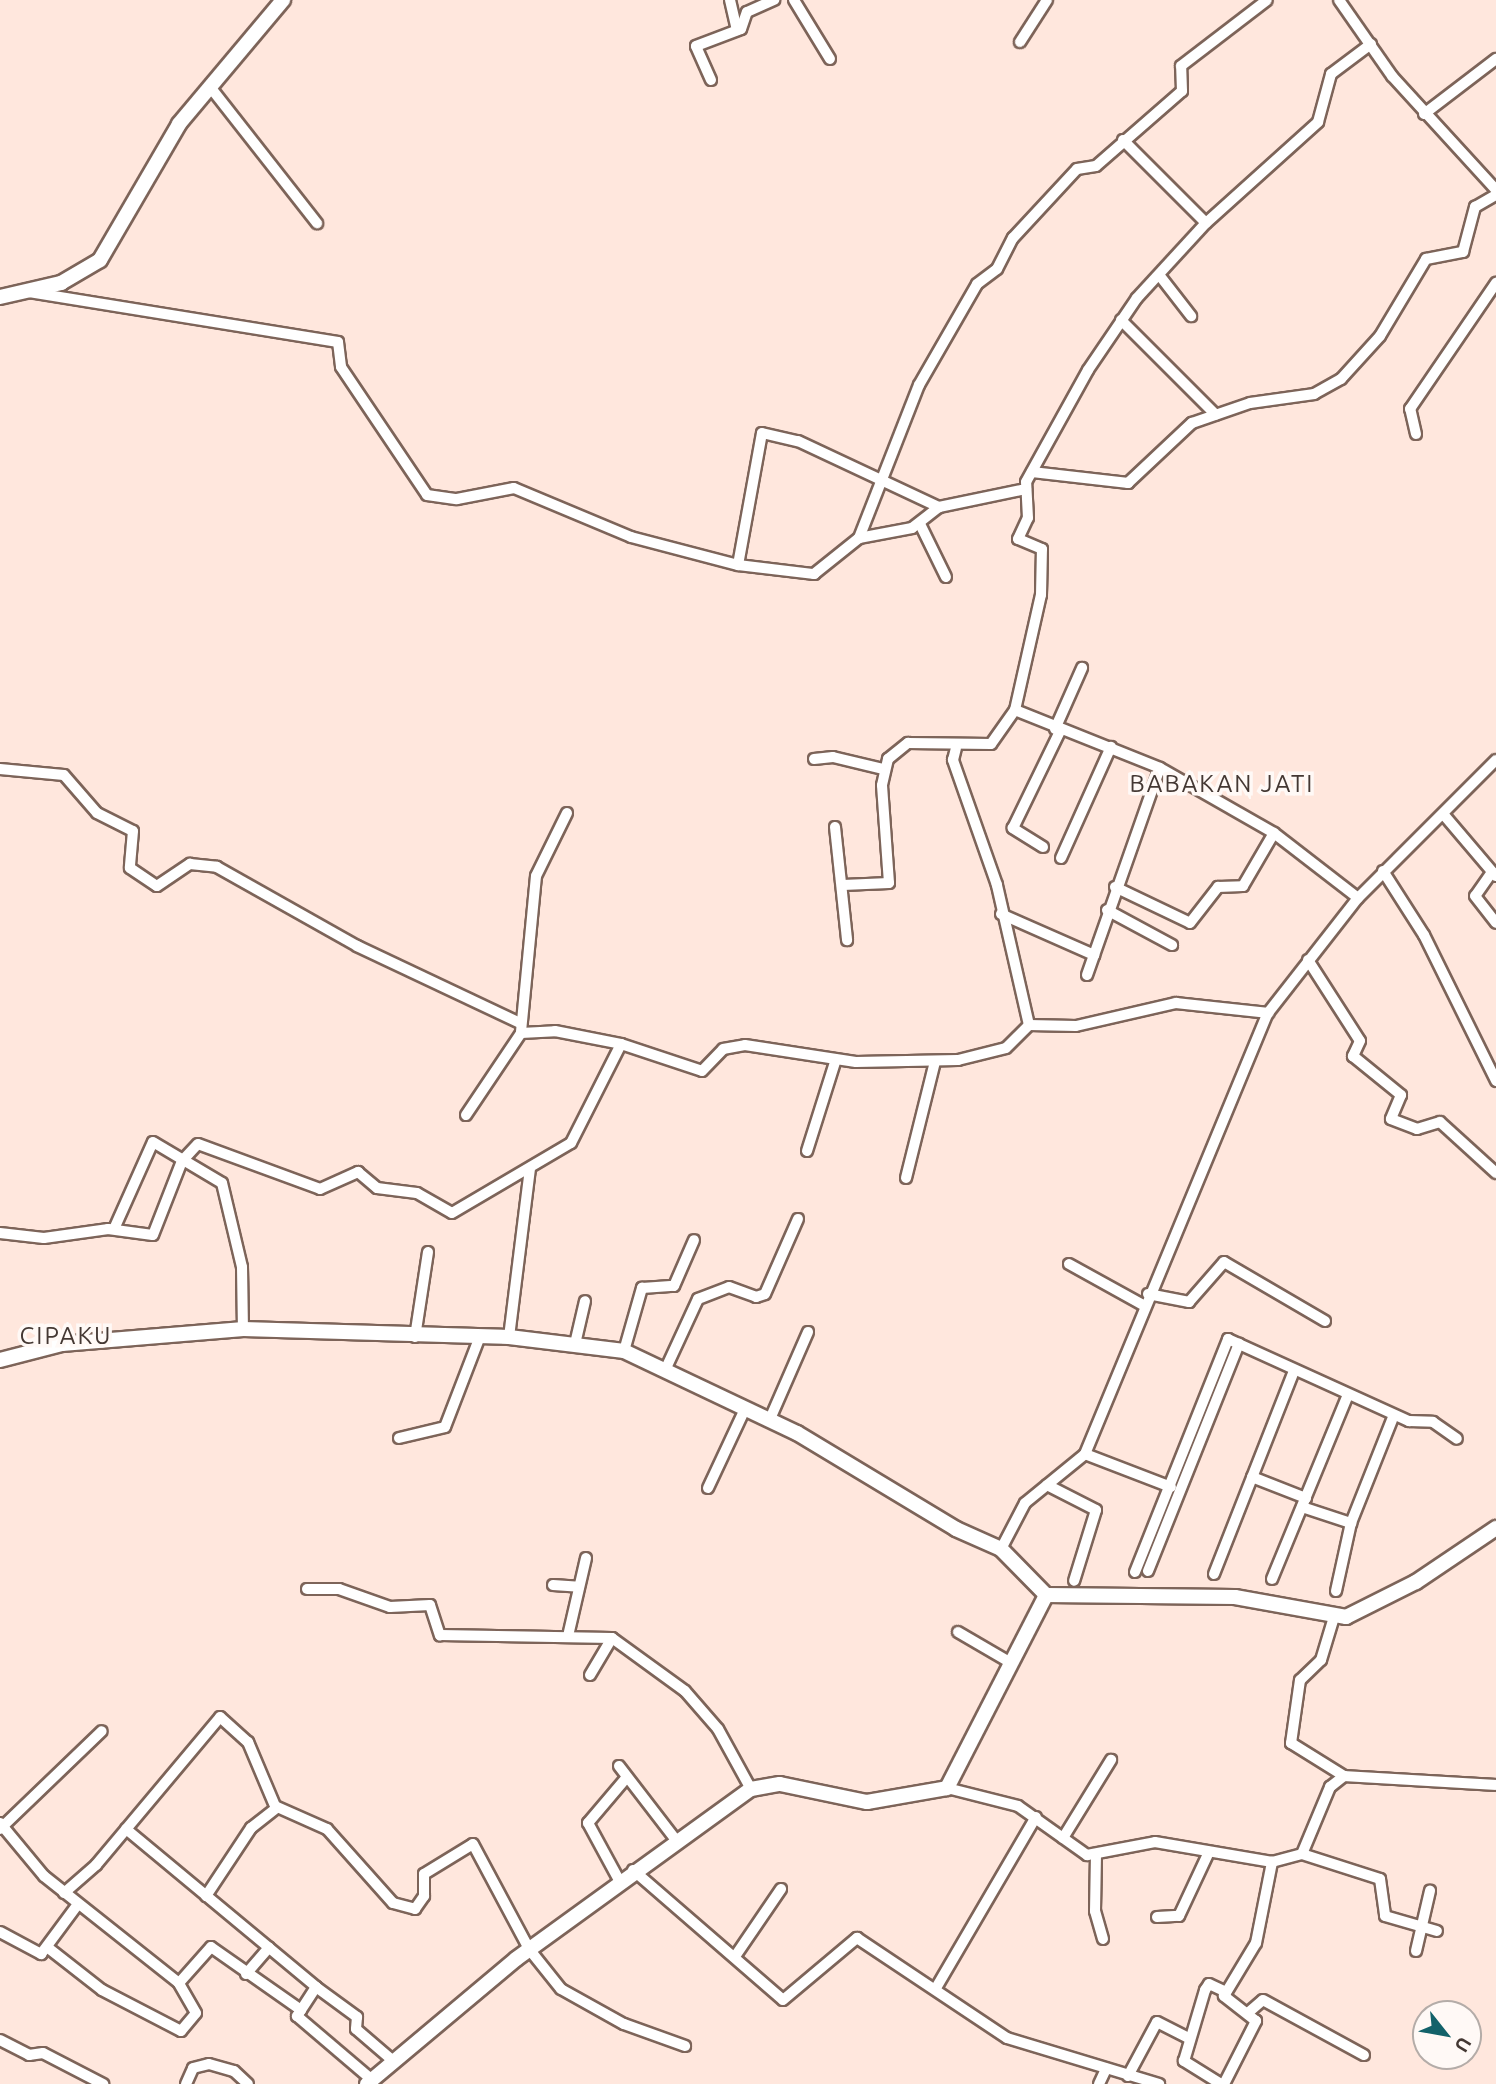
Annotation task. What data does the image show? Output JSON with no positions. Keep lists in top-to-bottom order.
{
  "districts": ["BABAKAN JATI", "CIPAKU"],
  "north": "bottom right"
}
